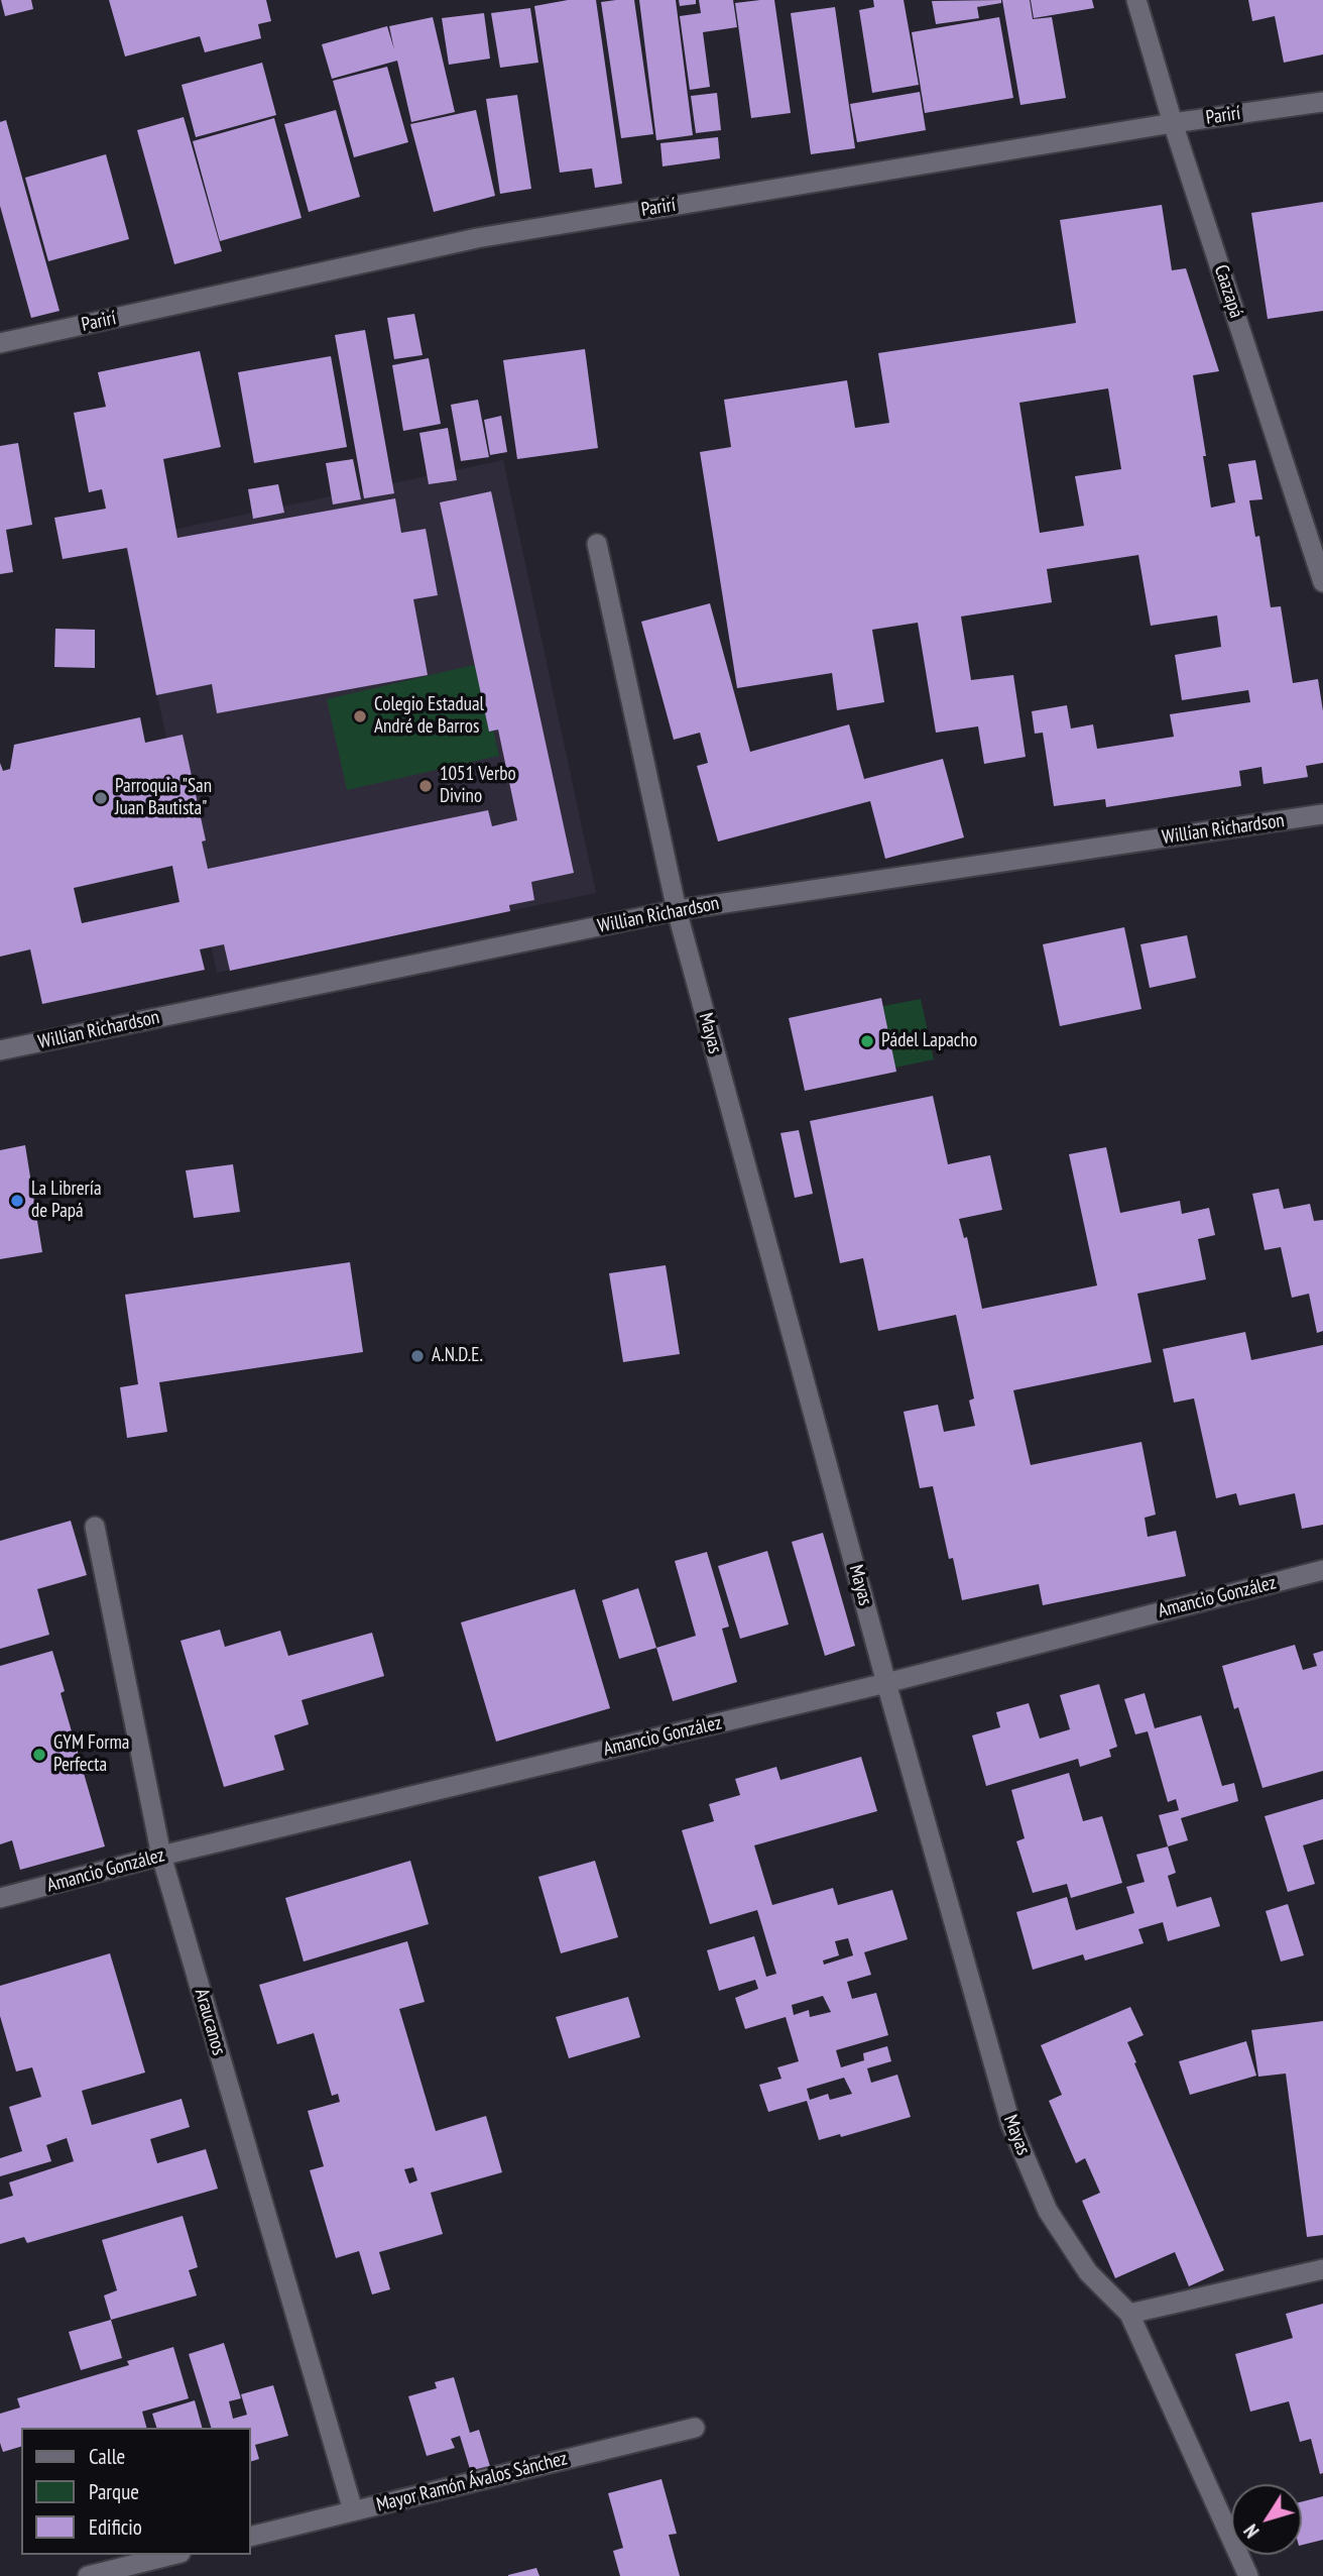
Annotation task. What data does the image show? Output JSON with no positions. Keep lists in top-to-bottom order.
{
  "streets": {
    "street": [
      "Parirí",
      "Caazapá",
      "Willian Richardson",
      "Mayas",
      "Amancio González",
      "Araucanos",
      "Mayor Ramón Ávalos Sánchez"
    ]
  },
  "crossings": [
    ["Parirí", "Caazapá"],
    ["Willian Richardson", "Mayas"],
    ["Mayas", "Amancio González"],
    ["Amancio González", "Araucanos"],
    ["Araucanos", "Mayor Ramón Ávalos Sánchez"]
  ],
  "places": [
    "Colegio Estadual André de Barros",
    "1051 Verbo Divino",
    "Parroquia \"San Juan Bautista\"",
    "Pádel Lapacho",
    "La Librería de Papá",
    "A.N.D.E.",
    "GYM Forma Perfecta"
  ],
  "legend": ["Calle", "Parque", "Edificio"],
  "north": "bottom left"
}
